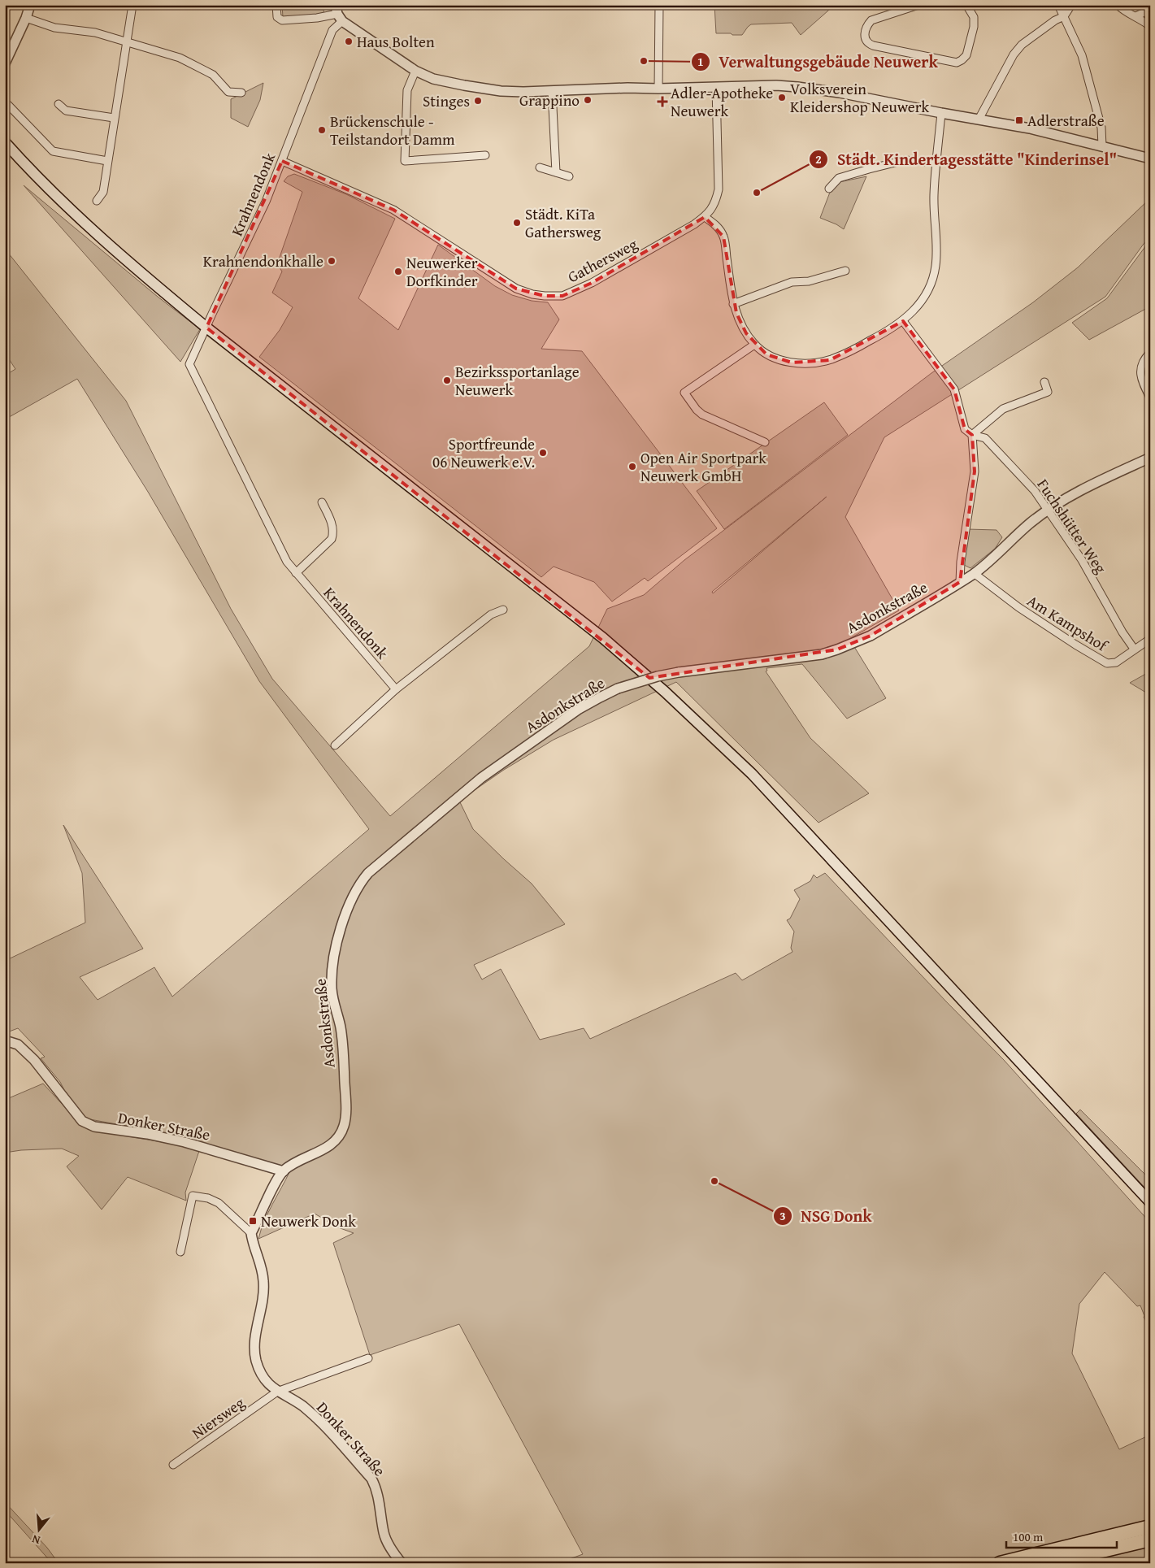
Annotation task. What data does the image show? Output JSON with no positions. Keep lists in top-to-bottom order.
{
  "streets": {
    "street": [
      "Krahnendonk",
      "Gathersweg",
      "Fuchshütter Weg",
      "Asdonkstraße",
      "Am Kampshof",
      "Donker Straße",
      "Niersweg"
    ]
  },
  "crossings": [
    ["Krahnendonk", "Gathersweg"],
    ["Fuchshütter Weg", "Asdonkstraße"],
    ["Fuchshütter Weg", "Am Kampshof"],
    ["Asdonkstraße", "Am Kampshof"],
    ["Asdonkstraße", "Donker Straße"],
    ["Donker Straße", "Niersweg"]
  ],
  "places": {
    "other": [
      "Haus Bolten",
      "Verwaltungsgebäude Neuwerk",
      "Volksverein Kleidershop Neuwerk",
      "Grappino",
      "Stinges",
      "Brückenschule - Teilstandort Damm",
      "Städt. Kindertagesstätte \"Kinderinsel\"",
      "Städt. KiTa Gathersweg",
      "Krahnendonkhalle",
      "Neuwerker Dorfkinder",
      "Bezirkssportanlage Neuwerk",
      "Sportfreunde 06 Neuwerk e.V.",
      "Open Air Sportpark Neuwerk GmbH",
      "NSG Donk"
    ],
    "health": ["Adler-Apotheke Neuwerk"],
    "transit": ["Adlerstraße", "Neuwerk Donk"]
  },
  "scale_bar": "100 m",
  "north": "bottom"
}
